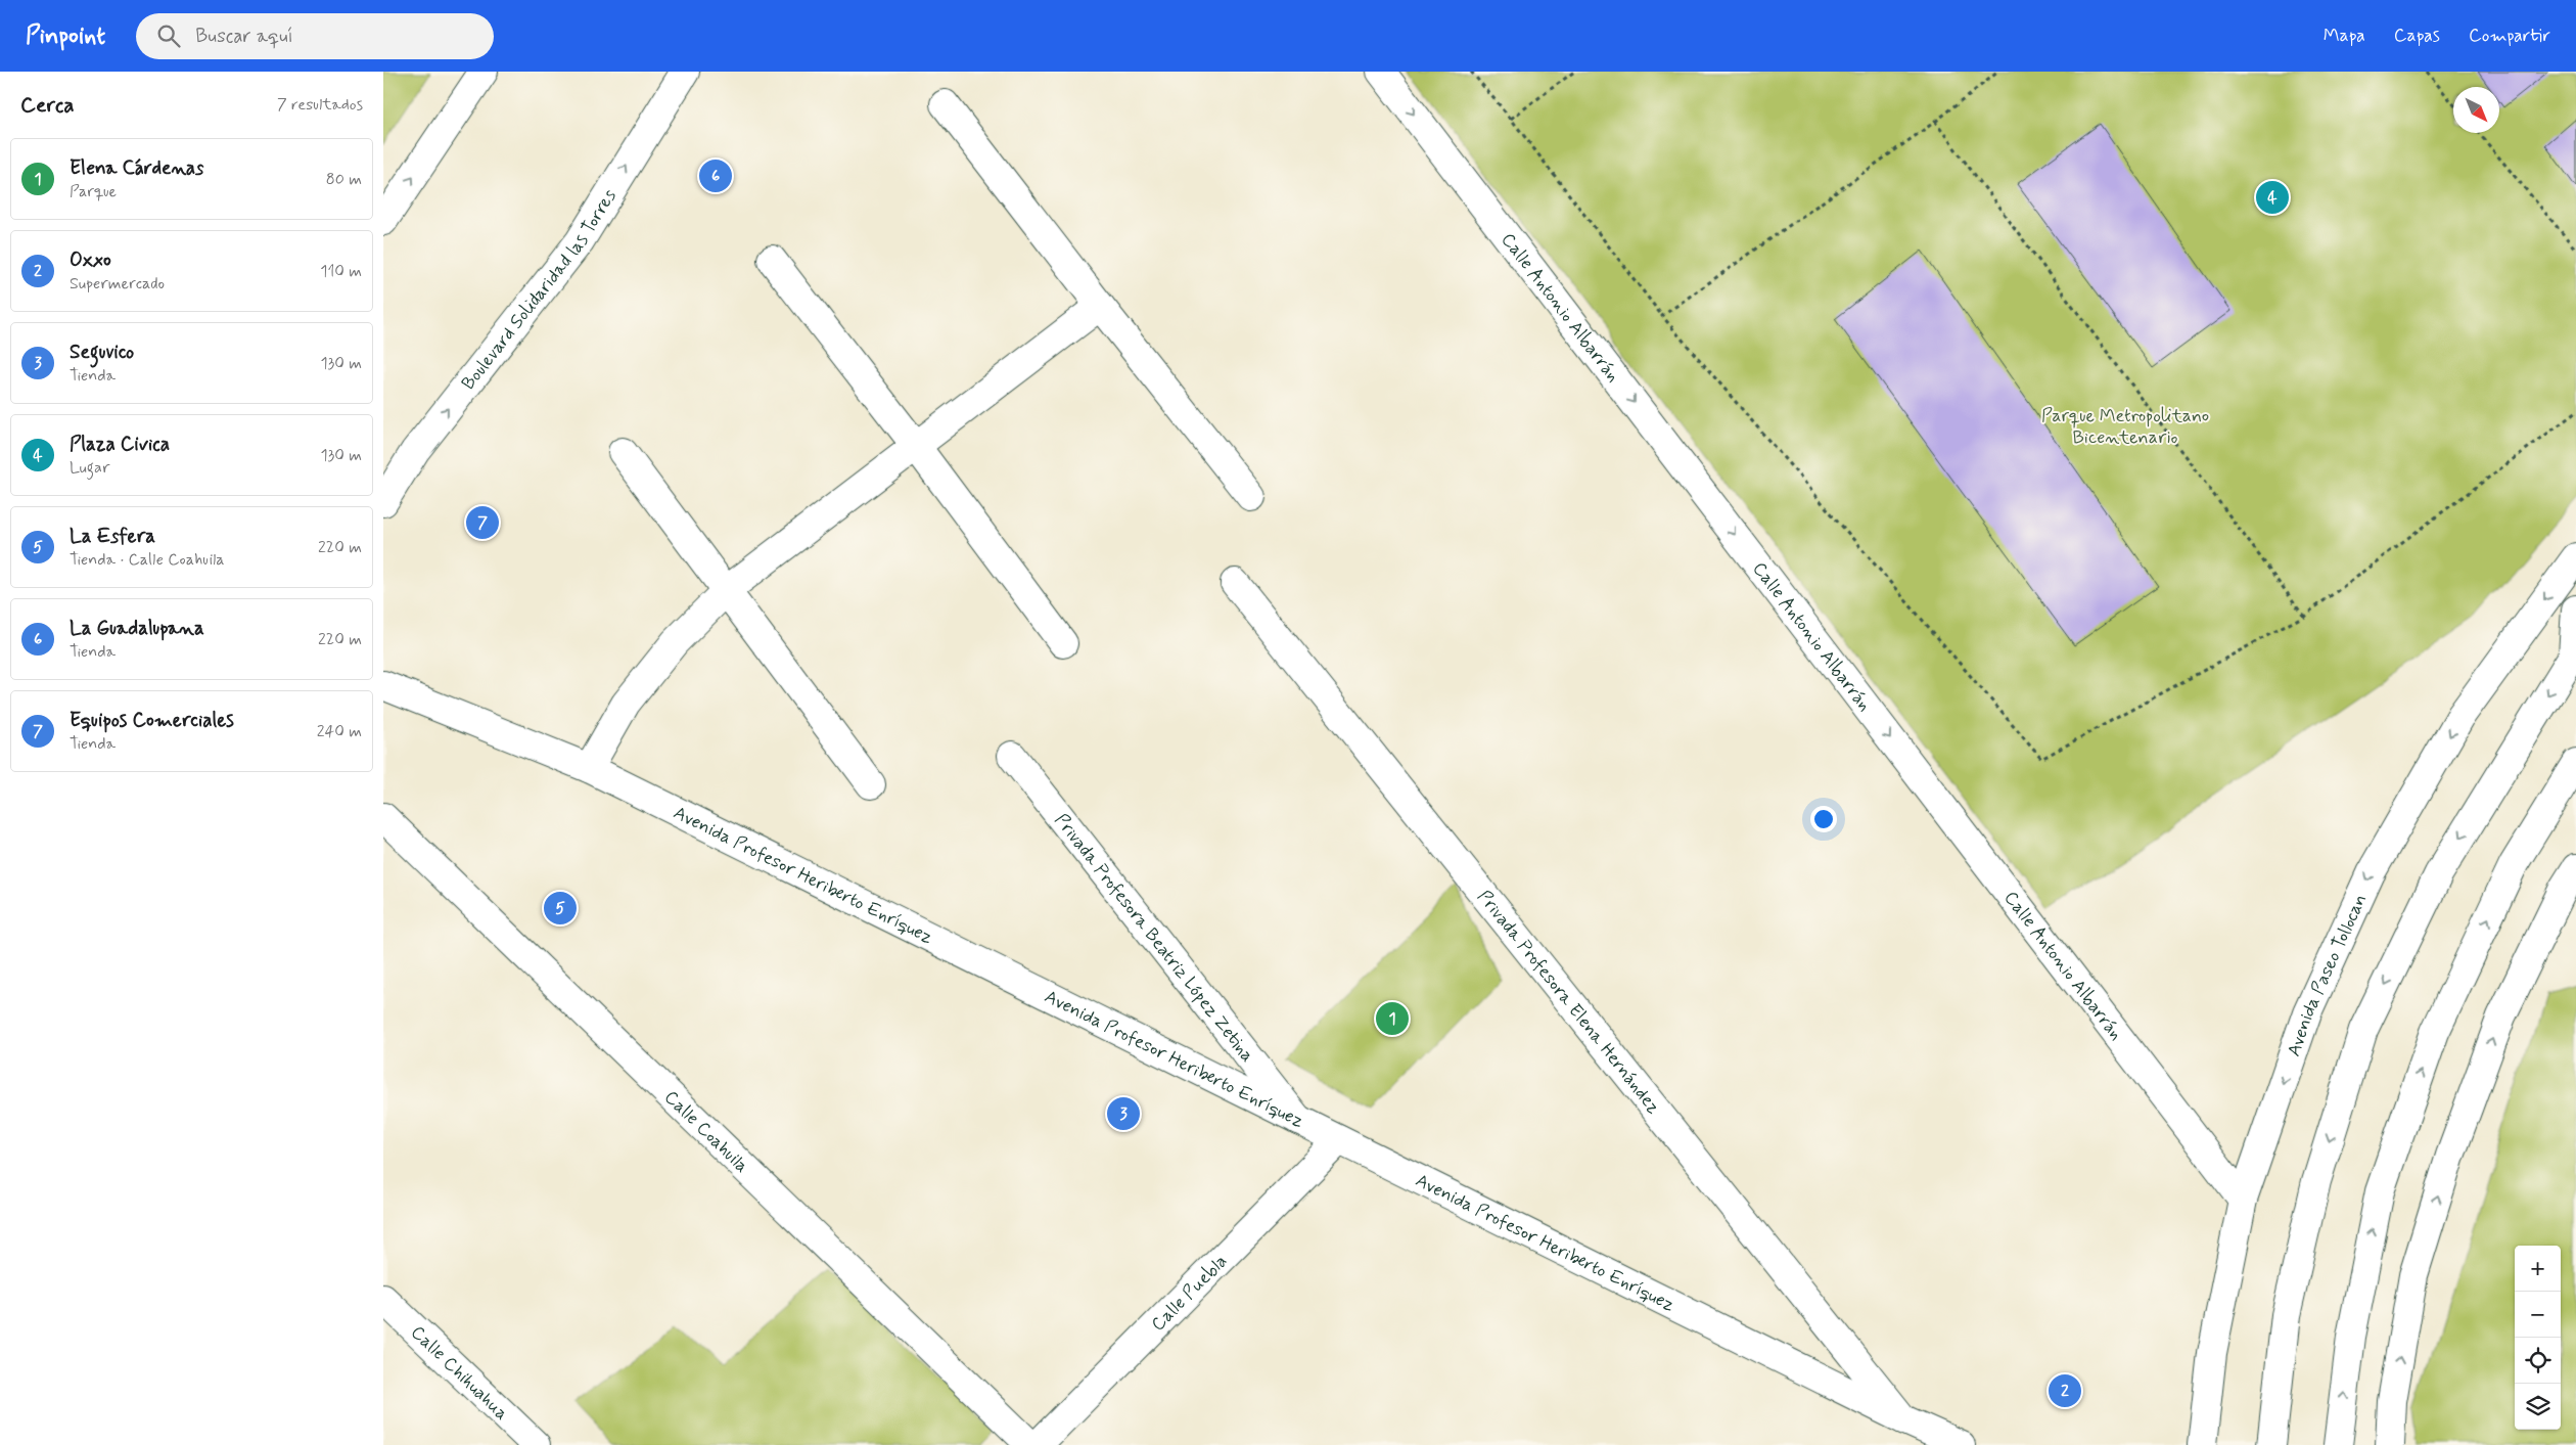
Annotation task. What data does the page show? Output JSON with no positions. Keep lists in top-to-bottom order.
{
  "streets": {
    "main road": [
      "Boulevard Solidaridad las Torres",
      "Calle Antonio Albarrán",
      "Avenida Profesor Heriberto Enríquez",
      "Privada Profesora Beatriz López Zetina",
      "Avenida Paseo Tollocan",
      "Privada Profesora Elena Hernández",
      "Calle Coahuila",
      "Calle Puebla",
      "Calle Chihuahua"
    ]
  },
  "crossings": [
    ["Calle Antonio Albarrán", "Avenida Paseo Tollocan"],
    ["Avenida Profesor Heriberto Enríquez", "Privada Profesora Beatriz López Zetina"],
    ["Avenida Profesor Heriberto Enríquez", "Privada Profesora Elena Hernández"],
    ["Avenida Profesor Heriberto Enríquez", "Calle Puebla"]
  ],
  "one_way": ["Calle Antonio Albarrán"],
  "parks": ["Parque Metropolitano Bicentenario"],
  "north": "bottom right",
  "page": {
    "header": "Pinpoint",
    "search": "Buscar aquí",
    "nav": ["Mapa", "Capas", "Compartir"],
    "heading": ["Cerca", "7 resultados"],
    "list": [
      {
        "mark": "1",
        "name": "Elena Cárdenas",
        "note": "Parque",
        "value": "80 m"
      },
      {
        "mark": "2",
        "name": "Oxxo",
        "note": "Supermercado",
        "value": "110 m"
      },
      {
        "mark": "3",
        "name": "Seguvico",
        "note": "Tienda",
        "value": "130 m"
      },
      {
        "mark": "4",
        "name": "Plaza Civica",
        "note": "Lugar",
        "value": "130 m"
      },
      {
        "mark": "5",
        "name": "La Esfera",
        "note": "Tienda · Calle Coahuila",
        "value": "220 m"
      },
      {
        "mark": "6",
        "name": "La Guadalupana",
        "note": "Tienda",
        "value": "220 m"
      },
      {
        "mark": "7",
        "name": "Equipos Comerciales",
        "note": "Tienda",
        "value": "240 m"
      }
    ],
    "pins": [
      "6",
      "4",
      "7",
      "5",
      "1",
      "3",
      "2"
    ],
    "map_buttons": ["+", "−"]
  }
}
